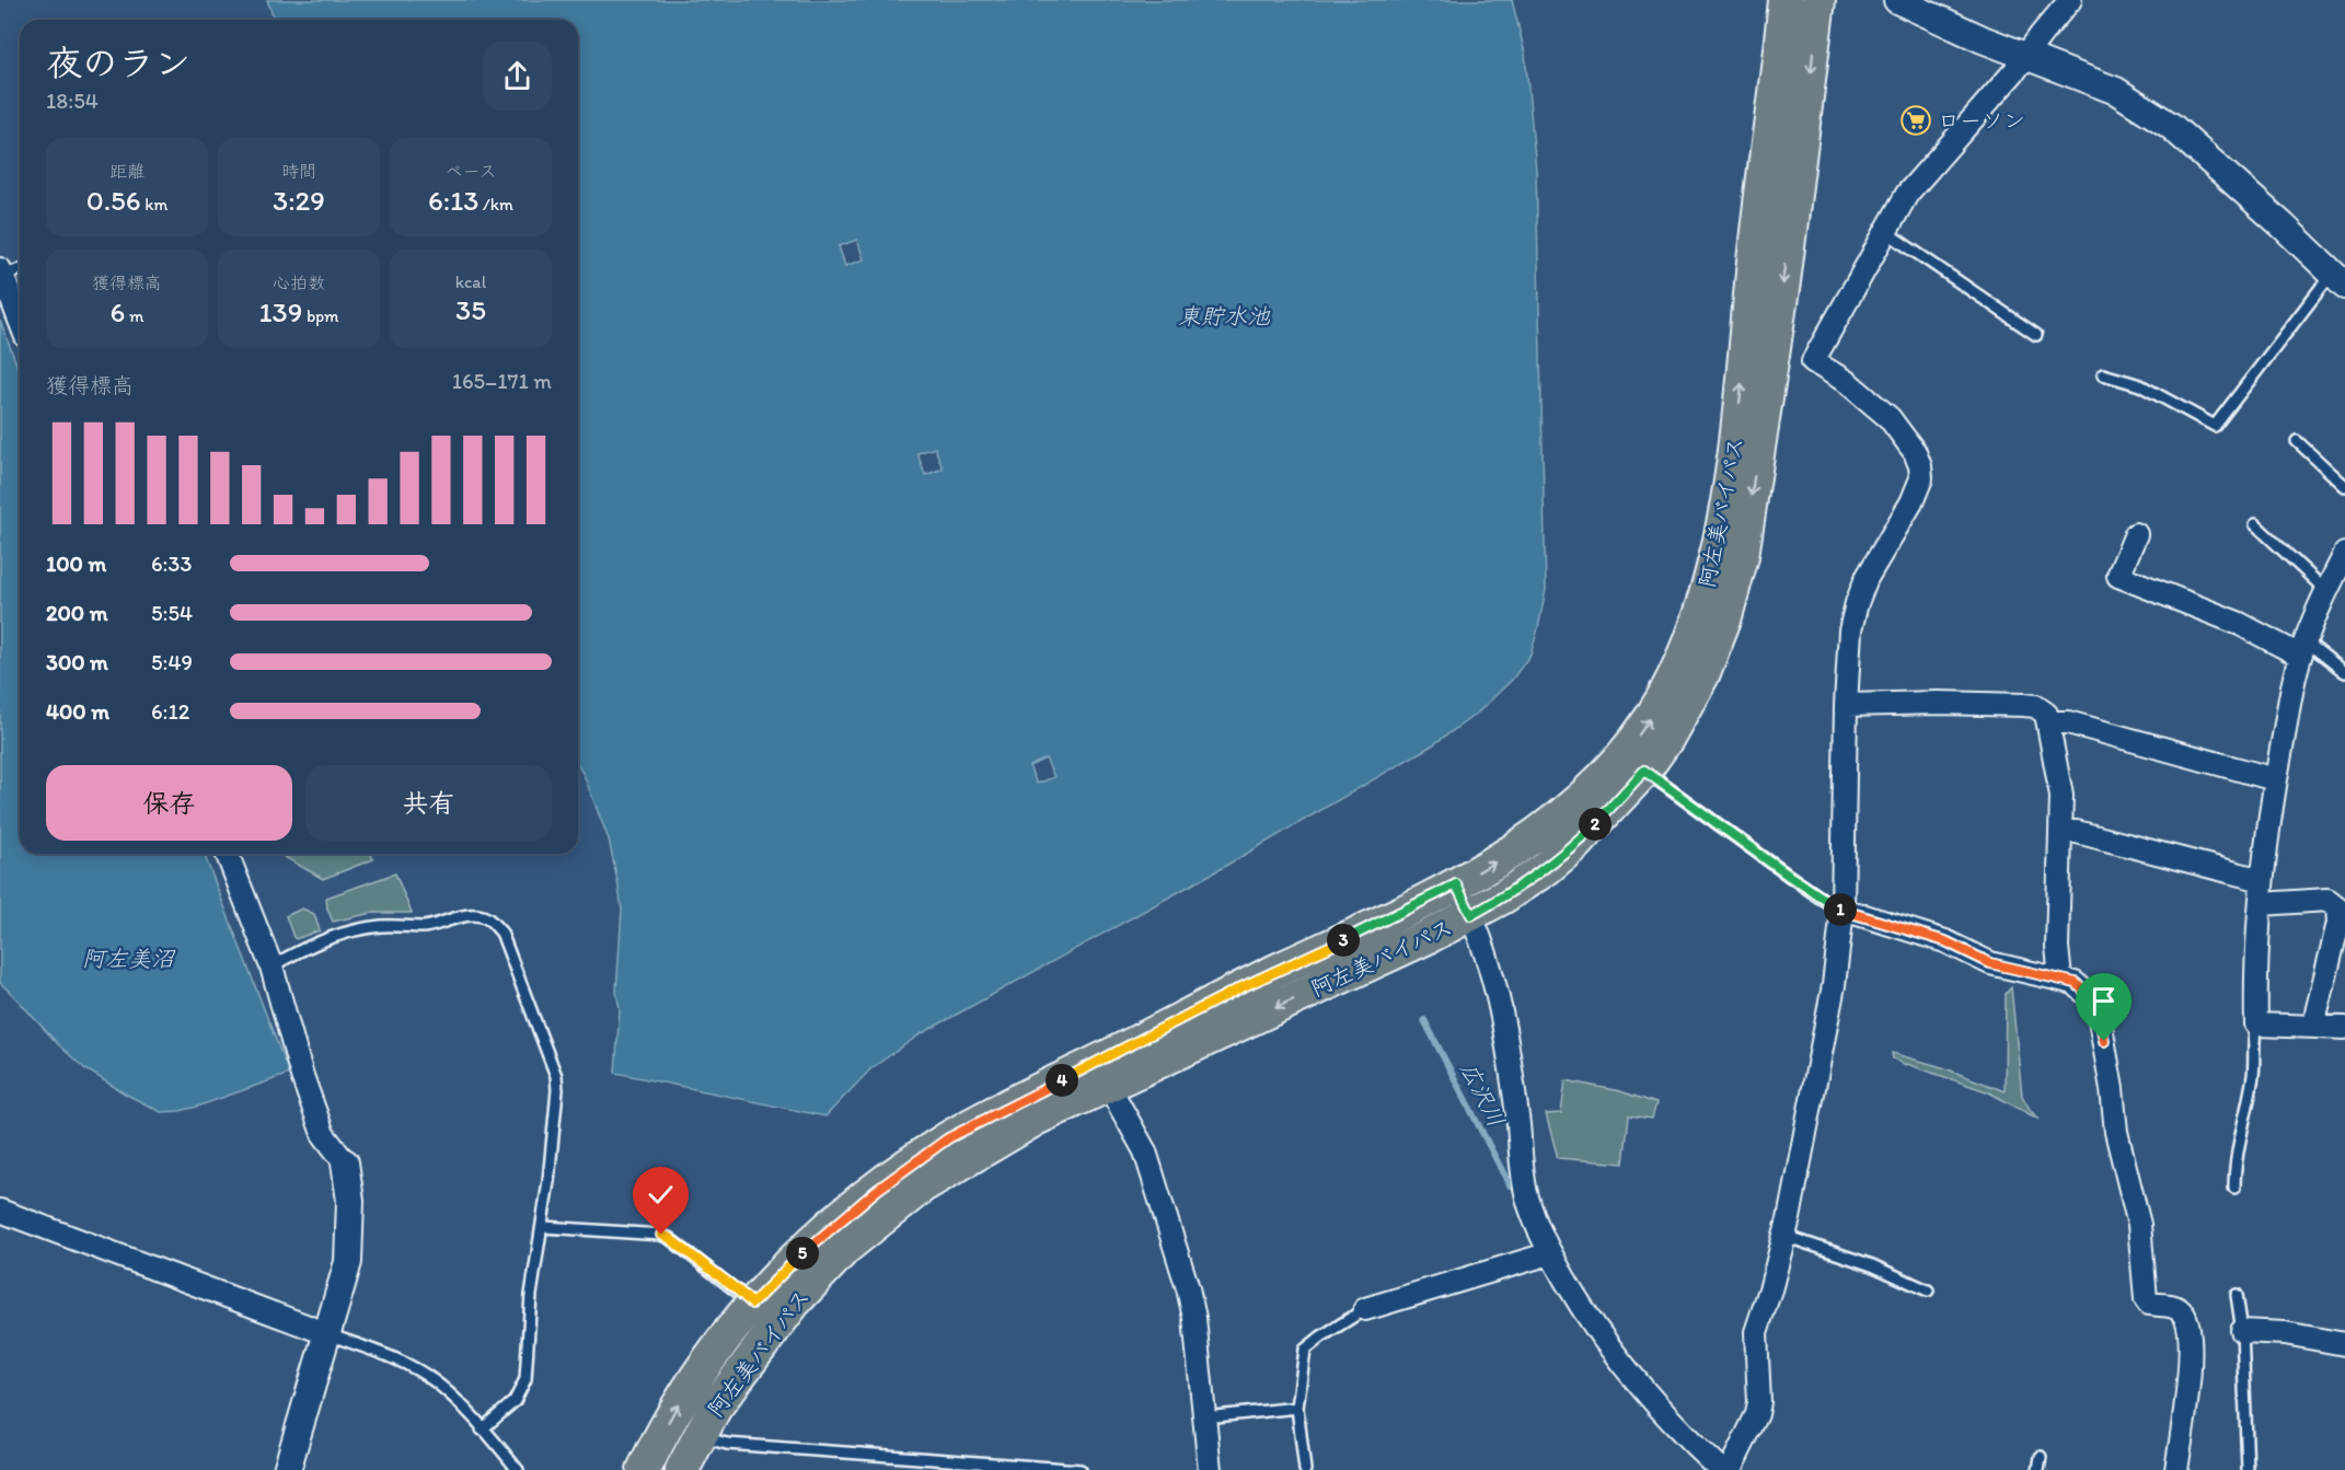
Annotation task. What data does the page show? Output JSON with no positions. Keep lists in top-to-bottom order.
{
  "streets": {
    "main road": ["阿左美バイパス"]
  },
  "water": ["東貯水池", "阿左美沼", "広沢川"],
  "places": {
    "supermarket": ["ローソン"]
  },
  "page": {
    "heading": ["夜のラン", "18:54"],
    "stats": [
      ["距離", "0.56 km"],
      ["時間", "3:29"],
      ["ペース", "6:13 /km"],
      ["獲得標高", "6 m"],
      ["心拍数", "139 bpm"],
      ["kcal", "35"]
    ],
    "chart": ["獲得標高", "165–171 m"],
    "list": [
      {
        "name": "100 m",
        "note": "6:33"
      },
      {
        "name": "200 m",
        "note": "5:54"
      },
      {
        "name": "300 m",
        "note": "5:49"
      },
      {
        "name": "400 m",
        "note": "6:12"
      }
    ],
    "buttons": ["保存", "共有"],
    "pins": [
      "2",
      "1",
      "3",
      "4",
      "5"
    ]
  }
}
